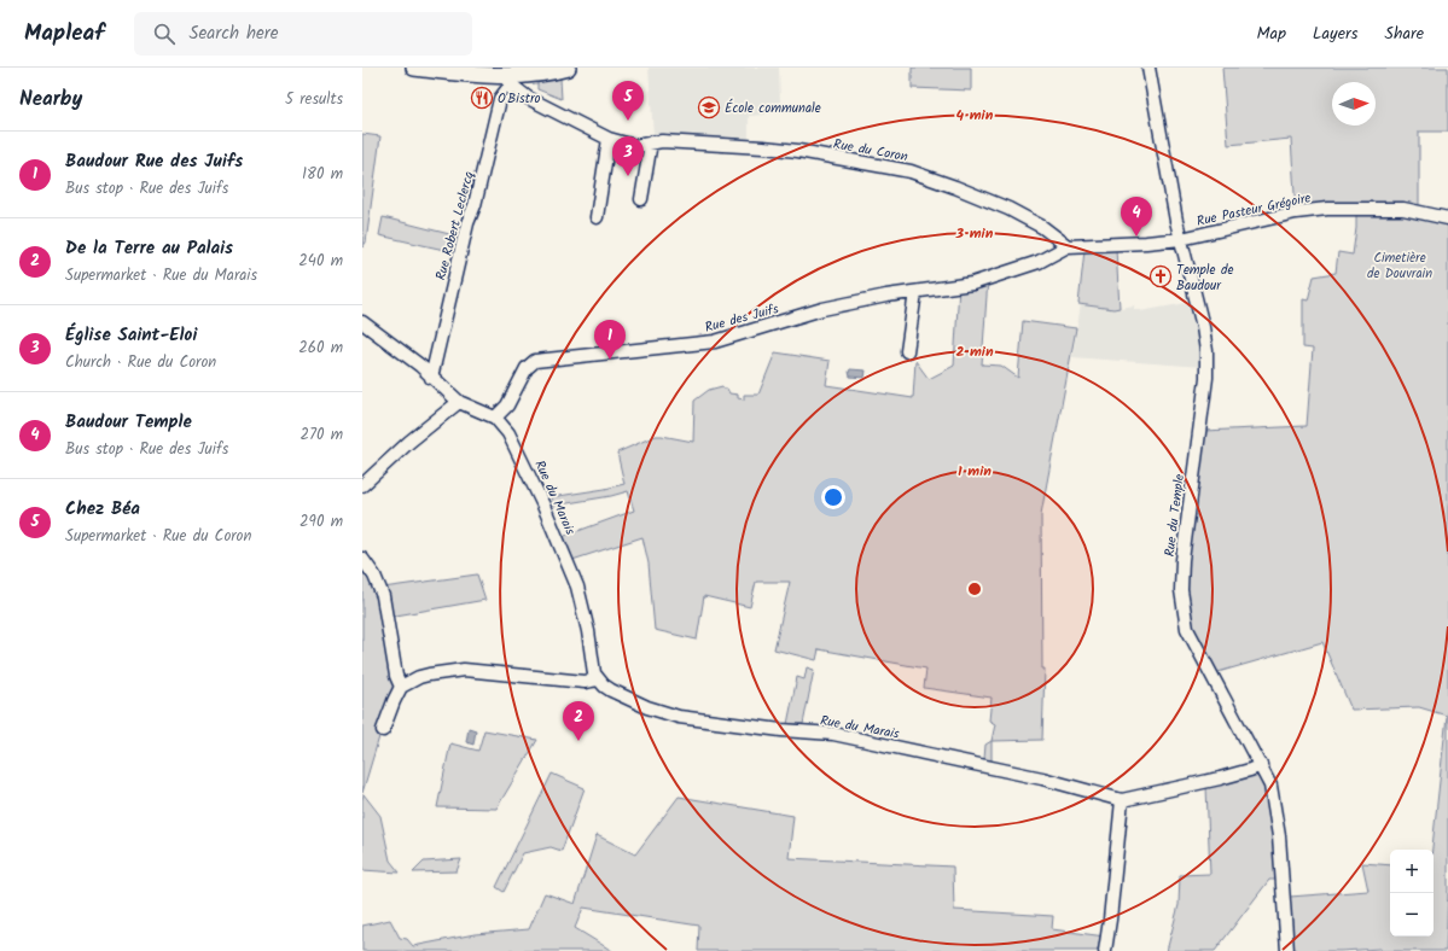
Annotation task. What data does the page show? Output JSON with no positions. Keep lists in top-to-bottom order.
{
  "streets": {
    "street": [
      "Rue du Coron",
      "Rue Pasteur Grégoire",
      "Rue Robert Leclercq",
      "Rue des Juifs",
      "Rue du Marais",
      "Rue du Temple"
    ]
  },
  "crossings": [
    ["Rue du Coron", "Rue Robert Leclercq"],
    ["Rue du Coron", "Rue des Juifs"],
    ["Rue Pasteur Grégoire", "Rue des Juifs"],
    ["Rue Pasteur Grégoire", "Rue du Temple"],
    ["Rue des Juifs", "Rue du Marais"],
    ["Rue des Juifs", "Rue du Temple"],
    ["Rue du Marais", "Rue du Temple"]
  ],
  "parks": ["Cimetière de Douvrain"],
  "places": {
    "restaurant": ["O'Bistro"],
    "school or university": ["École communale"],
    "church": ["Temple de Baudour"]
  },
  "north": "right",
  "page": {
    "header": "Mapleaf",
    "search": "Search here",
    "nav": ["Map", "Layers", "Share"],
    "heading": ["Nearby", "5 results"],
    "pins": [
      "5",
      "3",
      "4",
      "1",
      "2"
    ],
    "list": [
      {
        "mark": "1",
        "name": "Baudour Rue des Juifs",
        "note": "Bus stop · Rue des Juifs",
        "value": "180 m"
      },
      {
        "mark": "2",
        "name": "De la Terre au Palais",
        "note": "Supermarket · Rue du Marais",
        "value": "240 m"
      },
      {
        "mark": "3",
        "name": "Église Saint-Eloi",
        "note": "Church · Rue du Coron",
        "value": "260 m"
      },
      {
        "mark": "4",
        "name": "Baudour Temple",
        "note": "Bus stop · Rue des Juifs",
        "value": "270 m"
      },
      {
        "mark": "5",
        "name": "Chez Béa",
        "note": "Supermarket · Rue du Coron",
        "value": "290 m"
      }
    ],
    "map_buttons": ["+", "−"]
  },
  "rings": [
    "4 min",
    "3 min",
    "2 min",
    "1 min"
  ]
}
